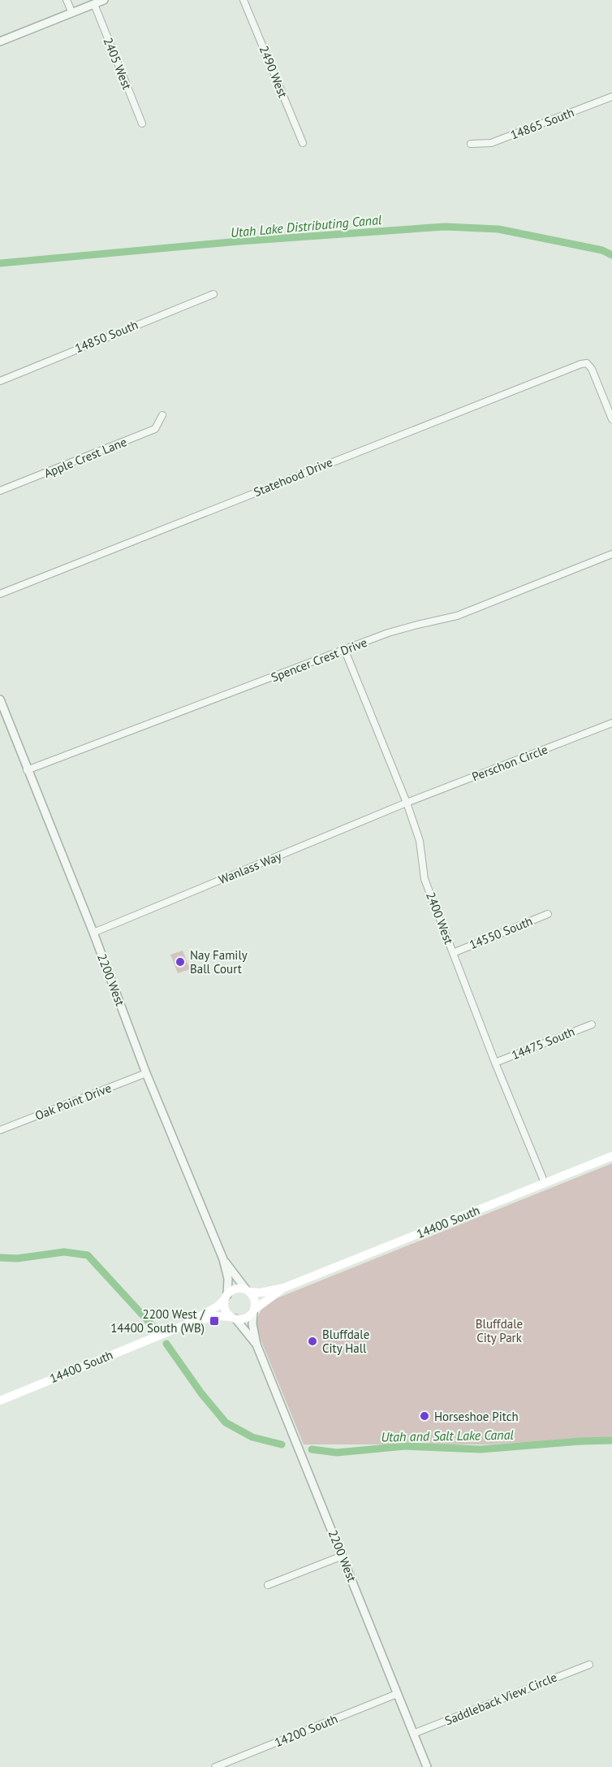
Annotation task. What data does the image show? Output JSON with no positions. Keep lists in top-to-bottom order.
{
  "streets": {
    "main road": ["14400 South"],
    "street": [
      "2405 West",
      "2490 West",
      "14865 South",
      "14850 South",
      "Apple Crest Lane",
      "Statehood Drive",
      "Spencer Crest Drive",
      "Perschon Circle",
      "Wanlass Way",
      "2400 West",
      "14550 South",
      "2200 West",
      "14475 South",
      "Oak Point Drive",
      "Saddleback View Circle",
      "14200 South"
    ]
  },
  "crossings": [
    ["Spencer Crest Drive", "2400 West"],
    ["Spencer Crest Drive", "2200 West"],
    ["Perschon Circle", "Wanlass Way"],
    ["Perschon Circle", "2400 West"],
    ["Wanlass Way", "2400 West"],
    ["Wanlass Way", "2200 West"],
    ["2400 West", "14550 South"],
    ["2400 West", "14475 South"],
    ["2400 West", "14400 South"],
    ["2200 West", "Oak Point Drive"],
    ["2200 West", "14400 South"],
    ["2200 West", "Saddleback View Circle"],
    ["2200 West", "14200 South"]
  ],
  "water": ["Utah Lake Distributing Canal", "Utah and Salt Lake Canal"],
  "parks": ["Bluffdale City Park"],
  "places": {
    "other": ["Nay Family Ball Court", "Bluffdale City Hall", "Horseshoe Pitch"],
    "transit": ["2200 West / 14400 South (WB)"]
  }
}
